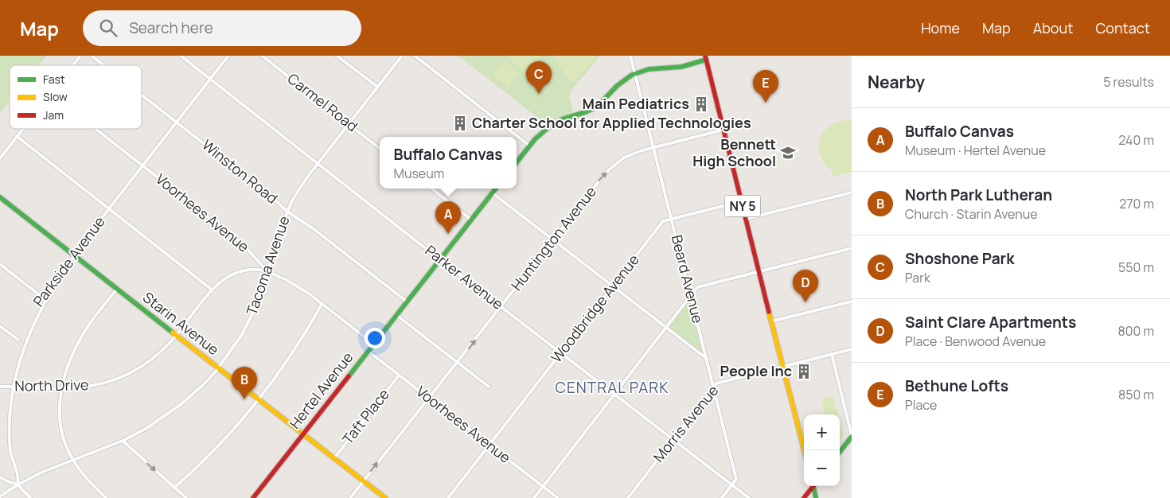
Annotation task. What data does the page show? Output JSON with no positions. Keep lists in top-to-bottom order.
{
  "streets": {
    "street": [
      "Carmel Road",
      "Winston Road",
      "NY 5",
      "Voorhees Avenue",
      "Huntington Avenue",
      "Parkside Avenue",
      "Tacoma Avenue",
      "Parker Avenue",
      "Beard Avenue",
      "Woodbridge Avenue",
      "Starin Avenue",
      "North Drive",
      "Hertel Avenue",
      "Taft Place",
      "Morris Avenue"
    ]
  },
  "crossings": [
    ["Carmel Road", "Tacoma Avenue"],
    ["Winston Road", "Parkside Avenue"],
    ["Winston Road", "Tacoma Avenue"],
    ["Winston Road", "Hertel Avenue"],
    ["NY 5", "Huntington Avenue"],
    ["NY 5", "Woodbridge Avenue"],
    ["NY 5", "Morris Avenue"],
    ["Voorhees Avenue", "Huntington Avenue"],
    ["Voorhees Avenue", "Parkside Avenue"],
    ["Voorhees Avenue", "Tacoma Avenue"],
    ["Voorhees Avenue", "Woodbridge Avenue"],
    ["Voorhees Avenue", "North Drive"],
    ["Voorhees Avenue", "Hertel Avenue"],
    ["Voorhees Avenue", "Taft Place"],
    ["Huntington Avenue", "Parker Avenue"],
    ["Huntington Avenue", "Beard Avenue"],
    ["Huntington Avenue", "Starin Avenue"],
    ["Parkside Avenue", "Parker Avenue"],
    ["Parkside Avenue", "Starin Avenue"],
    ["Tacoma Avenue", "Parker Avenue"],
    ["Tacoma Avenue", "Starin Avenue"],
    ["Tacoma Avenue", "North Drive"],
    ["Parker Avenue", "Beard Avenue"],
    ["Parker Avenue", "Woodbridge Avenue"],
    ["Parker Avenue", "Hertel Avenue"],
    ["Parker Avenue", "Morris Avenue"],
    ["Beard Avenue", "Woodbridge Avenue"],
    ["Beard Avenue", "Morris Avenue"],
    ["Starin Avenue", "North Drive"],
    ["Starin Avenue", "Hertel Avenue"],
    ["Starin Avenue", "Taft Place"]
  ],
  "one_way": ["Huntington Avenue"],
  "districts": ["CENTRAL PARK"],
  "places": {
    "building": ["Main Pediatrics", "Charter School for Applied Technologies", "People Inc"],
    "school or university": ["Bennett High School"]
  },
  "legend": ["Fast", "Slow", "Jam"],
  "page": {
    "header": "Map",
    "search": "Search here",
    "nav": [
      "Home",
      "Map",
      "About",
      "Contact"
    ],
    "heading": ["Nearby", "5 results"],
    "pins": [
      "C",
      "E",
      "A",
      "D",
      "B"
    ],
    "list": [
      {
        "mark": "A",
        "name": "Buffalo Canvas",
        "note": "Museum · Hertel Avenue",
        "value": "240 m"
      },
      {
        "mark": "B",
        "name": "North Park Lutheran",
        "note": "Church · Starin Avenue",
        "value": "270 m"
      },
      {
        "mark": "C",
        "name": "Shoshone Park",
        "note": "Park",
        "value": "550 m"
      },
      {
        "mark": "D",
        "name": "Saint Clare Apartments",
        "note": "Place · Benwood Avenue",
        "value": "800 m"
      },
      {
        "mark": "E",
        "name": "Bethune Lofts",
        "note": "Place",
        "value": "850 m"
      }
    ],
    "popup": ["Buffalo Canvas", "Museum"],
    "map_buttons": ["+", "−"]
  }
}
